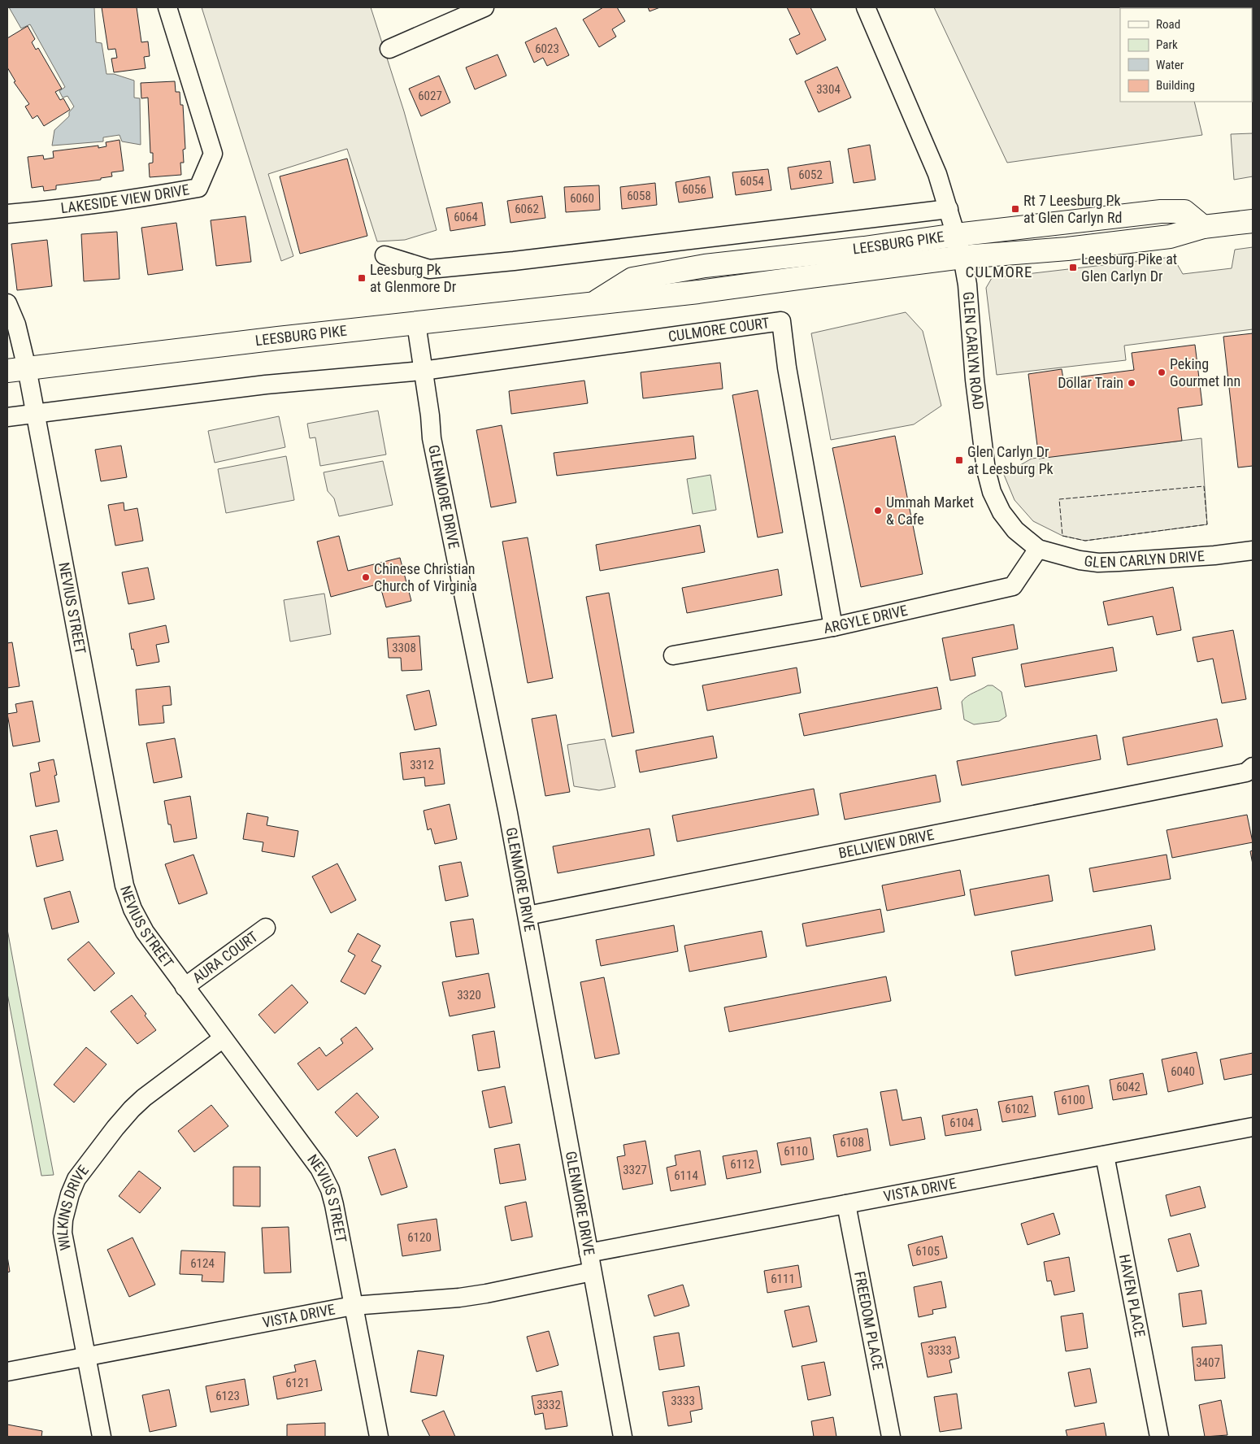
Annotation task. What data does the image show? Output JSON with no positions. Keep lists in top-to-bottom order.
{
  "streets": {
    "main road": ["LEESBURG PIKE"],
    "street": [
      "LAKESIDE VIEW DRIVE",
      "CULMORE COURT",
      "GLEN CARLYN ROAD",
      "GLENMORE DRIVE",
      "GLEN CARLYN DRIVE",
      "NEVIUS STREET",
      "ARGYLE DRIVE",
      "BELLVIEW DRIVE",
      "AURA COURT",
      "VISTA DRIVE",
      "WILKINS DRIVE",
      "HAVEN PLACE",
      "FREEDOM PLACE"
    ]
  },
  "crossings": [
    ["LEESBURG PIKE", "GLEN CARLYN ROAD"],
    ["LEESBURG PIKE", "GLENMORE DRIVE"],
    ["LEESBURG PIKE", "NEVIUS STREET"],
    ["CULMORE COURT", "GLENMORE DRIVE"],
    ["CULMORE COURT", "ARGYLE DRIVE"],
    ["GLEN CARLYN ROAD", "GLEN CARLYN DRIVE"],
    ["GLEN CARLYN ROAD", "ARGYLE DRIVE"],
    ["GLENMORE DRIVE", "BELLVIEW DRIVE"],
    ["GLENMORE DRIVE", "VISTA DRIVE"],
    ["GLEN CARLYN DRIVE", "ARGYLE DRIVE"],
    ["NEVIUS STREET", "AURA COURT"],
    ["NEVIUS STREET", "VISTA DRIVE"],
    ["NEVIUS STREET", "WILKINS DRIVE"],
    ["VISTA DRIVE", "WILKINS DRIVE"],
    ["VISTA DRIVE", "HAVEN PLACE"],
    ["VISTA DRIVE", "FREEDOM PLACE"]
  ],
  "districts": ["CULMORE"],
  "places": {
    "transit": [
      "Rt 7 Leesburg Pk at Glen Carlyn Rd",
      "Leesburg Pike at Glen Carlyn Dr",
      "Leesburg Pk at Glenmore Dr",
      "Glen Carlyn Dr at Leesburg Pk"
    ],
    "other": [
      "Peking Gourmet Inn",
      "Dollar Train",
      "Ummah Market & Cafe",
      "Chinese Christian Church of Virginia"
    ]
  },
  "house_numbers": [
    "6023",
    "3304",
    "6027",
    "6052",
    "6054",
    "6056",
    "6058",
    "6060",
    "6062",
    "6064",
    "3308",
    "3312",
    "3320",
    "6040",
    "6042",
    "6100",
    "6102",
    "6104",
    "6108",
    "6110",
    "6112",
    "3327",
    "6114",
    "6120",
    "6105",
    "6124",
    "6111",
    "3333",
    "3407",
    "6121",
    "6123",
    "3333",
    "3332"
  ],
  "legend": [
    "Road",
    "Park",
    "Water",
    "Building"
  ]
}
